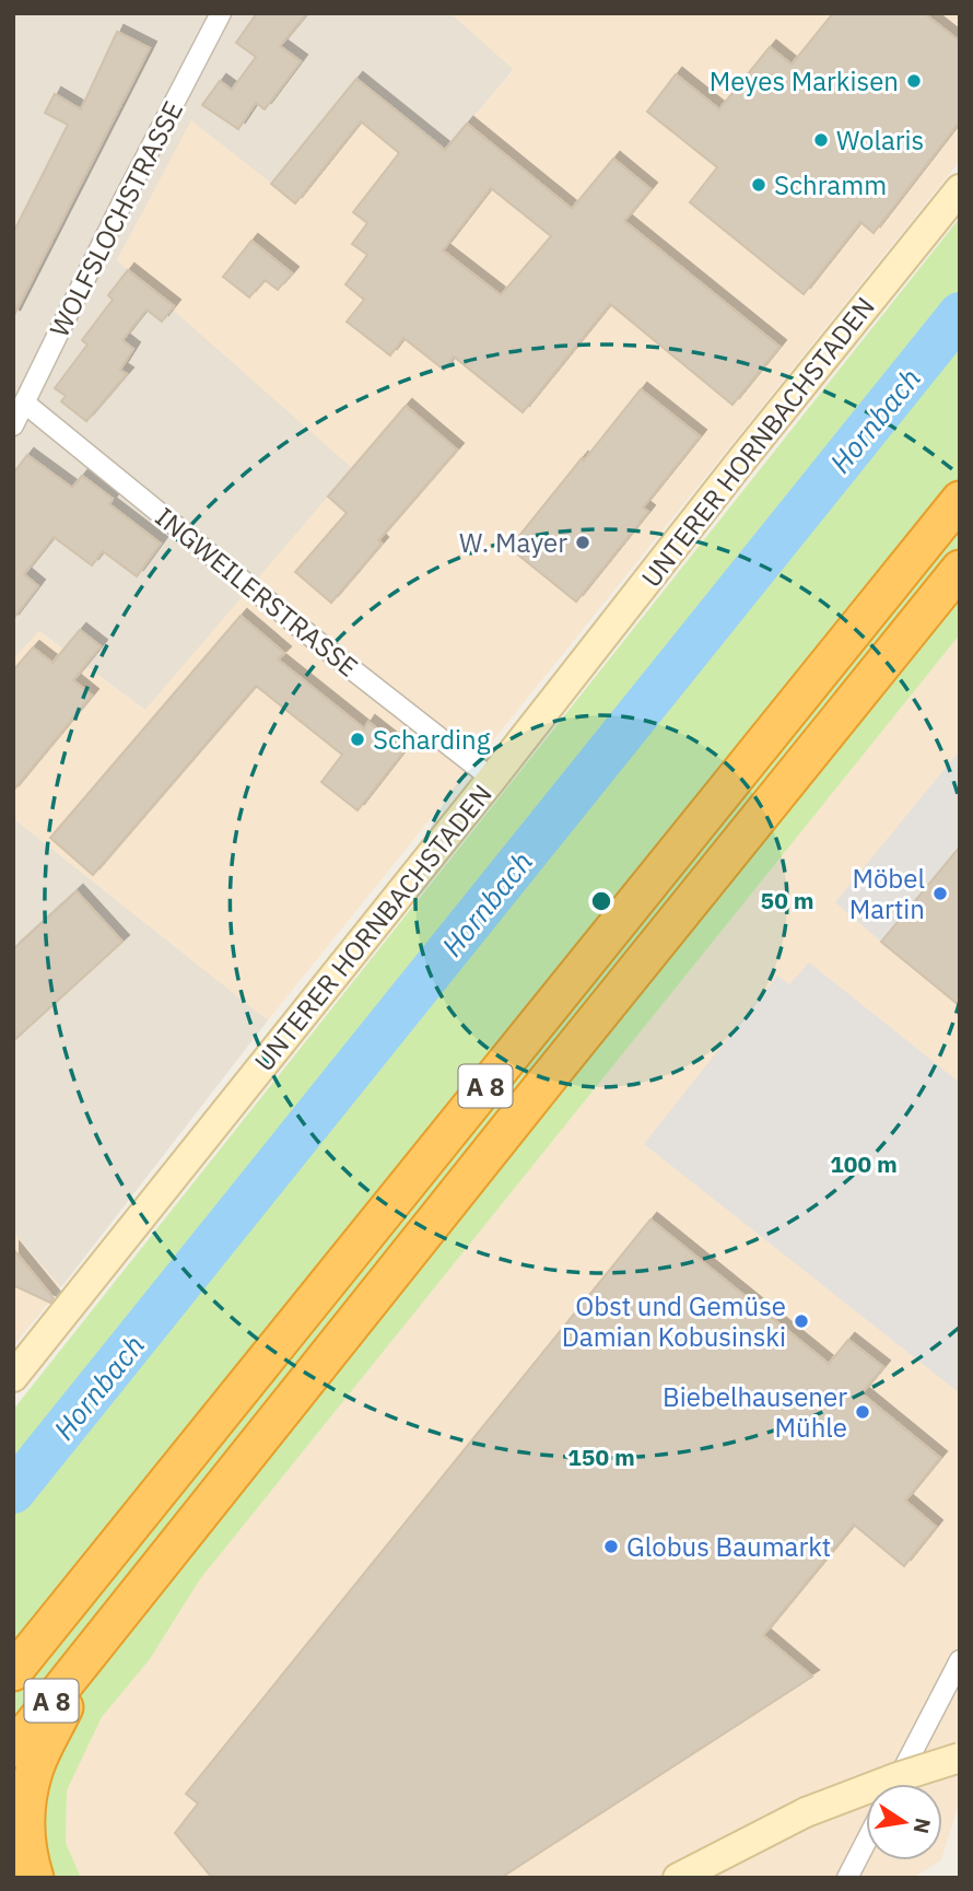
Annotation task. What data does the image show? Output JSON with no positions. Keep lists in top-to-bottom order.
{
  "streets": {
    "highway": ["A 8"],
    "street": ["WOLFSLOCHSTRASSE", "UNTERER HORNBACHSTADEN", "INGWEILERSTRASSE"]
  },
  "crossings": [
    ["WOLFSLOCHSTRASSE", "INGWEILERSTRASSE"],
    ["UNTERER HORNBACHSTADEN", "INGWEILERSTRASSE"]
  ],
  "water": ["Hornbach"],
  "places": [
    "Meyes Markisen",
    "Wolaris",
    "Schramm",
    "W. Mayer",
    "Scharding",
    "Möbel Martin",
    "Obst und Gemüse Damian Kobusinski",
    "Biebelhausener Mühle",
    "Globus Baumarkt"
  ],
  "north": "right",
  "rings": ["50 m", "100 m", "150 m"]
}
